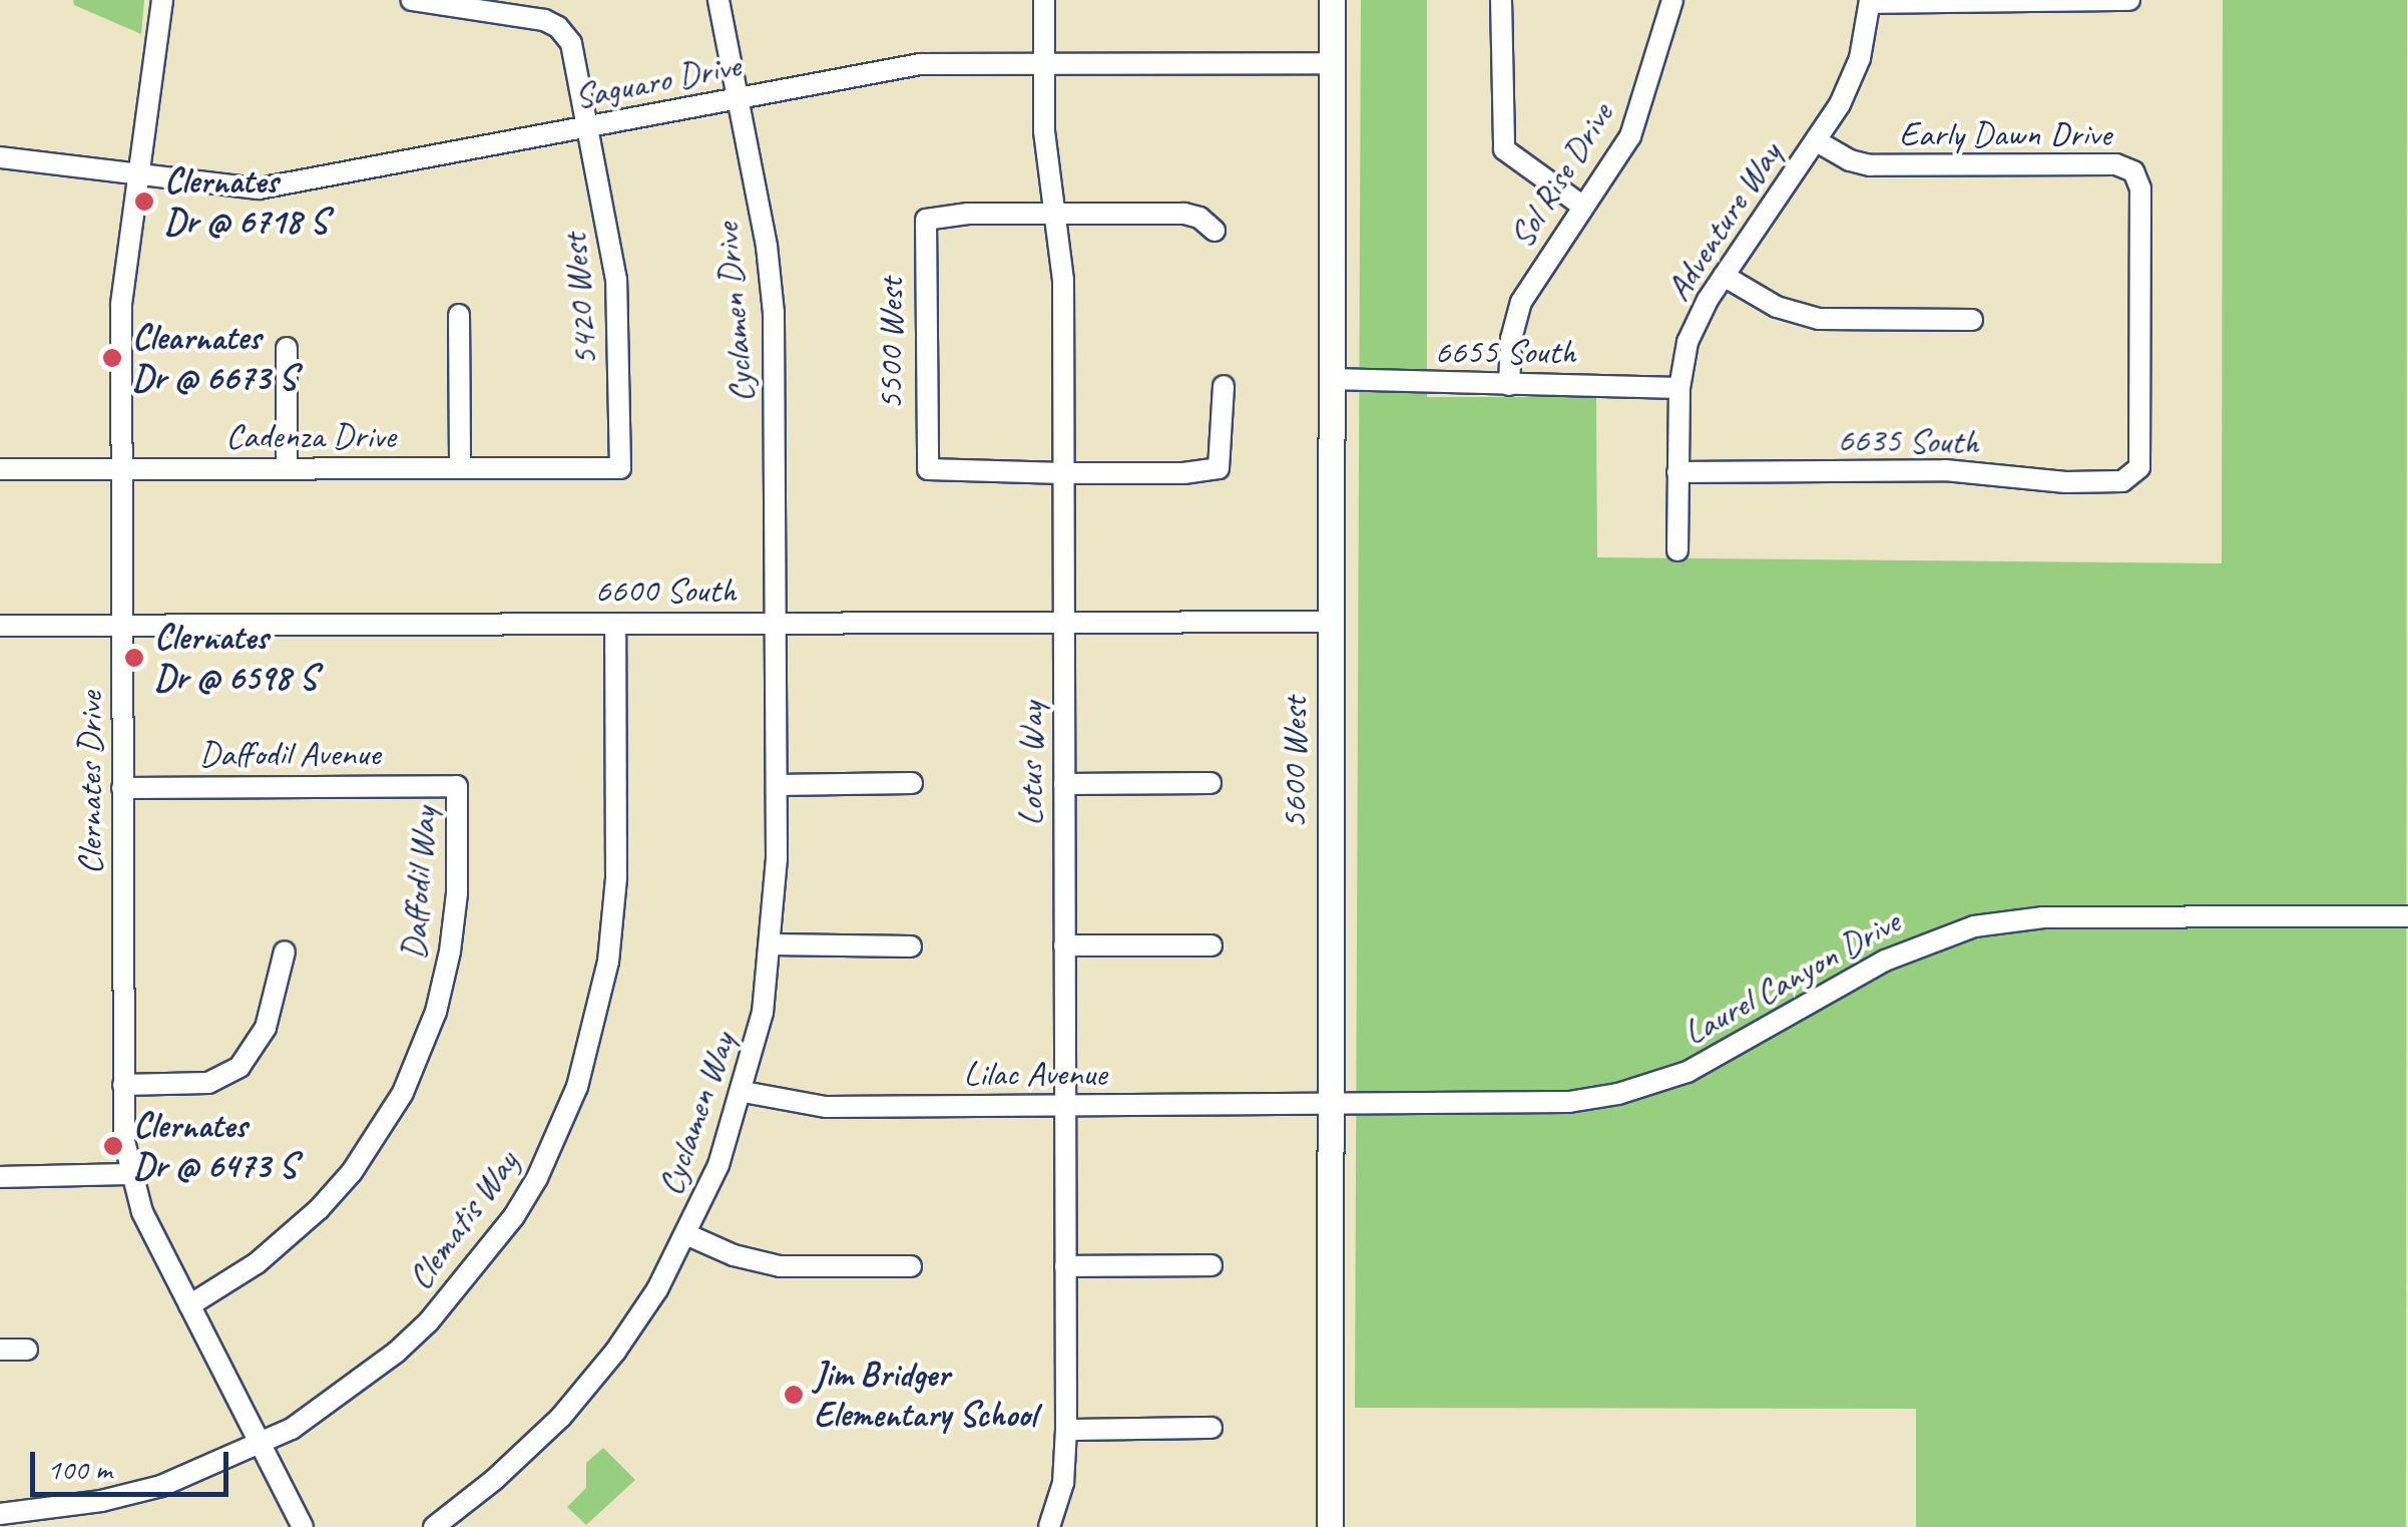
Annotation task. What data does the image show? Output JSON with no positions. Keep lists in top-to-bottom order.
{
  "streets": {
    "main road": ["5600 West"],
    "street": [
      "Saguaro Drive",
      "Early Dawn Drive",
      "Sol Rise Drive",
      "Adventure Way",
      "5420 West",
      "Cyclamen Drive",
      "5500 West",
      "6655 South",
      "Cadenza Drive",
      "6635 South",
      "6600 South",
      "Daffodil Avenue",
      "Lotus Way",
      "Clernates Drive",
      "Daffodil Way",
      "Laurel Canyon Drive",
      "Lilac Avenue",
      "Cyclamen Way",
      "Clematis Way"
    ]
  },
  "crossings": [
    ["Saguaro Drive", "5420 West"],
    ["Saguaro Drive", "Cyclamen Drive"],
    ["Saguaro Drive", "5600 West"],
    ["Saguaro Drive", "Lotus Way"],
    ["Saguaro Drive", "Clernates Drive"],
    ["Early Dawn Drive", "Adventure Way"],
    ["Early Dawn Drive", "6635 South"],
    ["Sol Rise Drive", "6655 South"],
    ["Adventure Way", "6655 South"],
    ["Adventure Way", "6635 South"],
    ["5420 West", "Cadenza Drive"],
    ["Cyclamen Drive", "6600 South"],
    ["Cyclamen Drive", "Cyclamen Way"],
    ["5500 West", "Lotus Way"],
    ["6655 South", "5600 West"],
    ["Cadenza Drive", "Clernates Drive"],
    ["6600 South", "5600 West"],
    ["6600 South", "Lotus Way"],
    ["6600 South", "Clernates Drive"],
    ["6600 South", "Cyclamen Way"],
    ["6600 South", "Clematis Way"],
    ["Daffodil Avenue", "Clernates Drive"],
    ["Daffodil Avenue", "Daffodil Way"],
    ["5600 West", "Laurel Canyon Drive"],
    ["5600 West", "Lilac Avenue"],
    ["Lotus Way", "Lilac Avenue"],
    ["Clernates Drive", "Daffodil Way"],
    ["Clernates Drive", "Clematis Way"],
    ["Laurel Canyon Drive", "Lilac Avenue"],
    ["Lilac Avenue", "Cyclamen Way"]
  ],
  "places": [
    "Clernates Dr @ 6718 S",
    "Clearnates Dr @ 6673 S",
    "Clernates Dr @ 6598 S",
    "Clernates Dr @ 6473 S",
    "Jim Bridger Elementary School"
  ],
  "scale_bar": "100 m"
}
